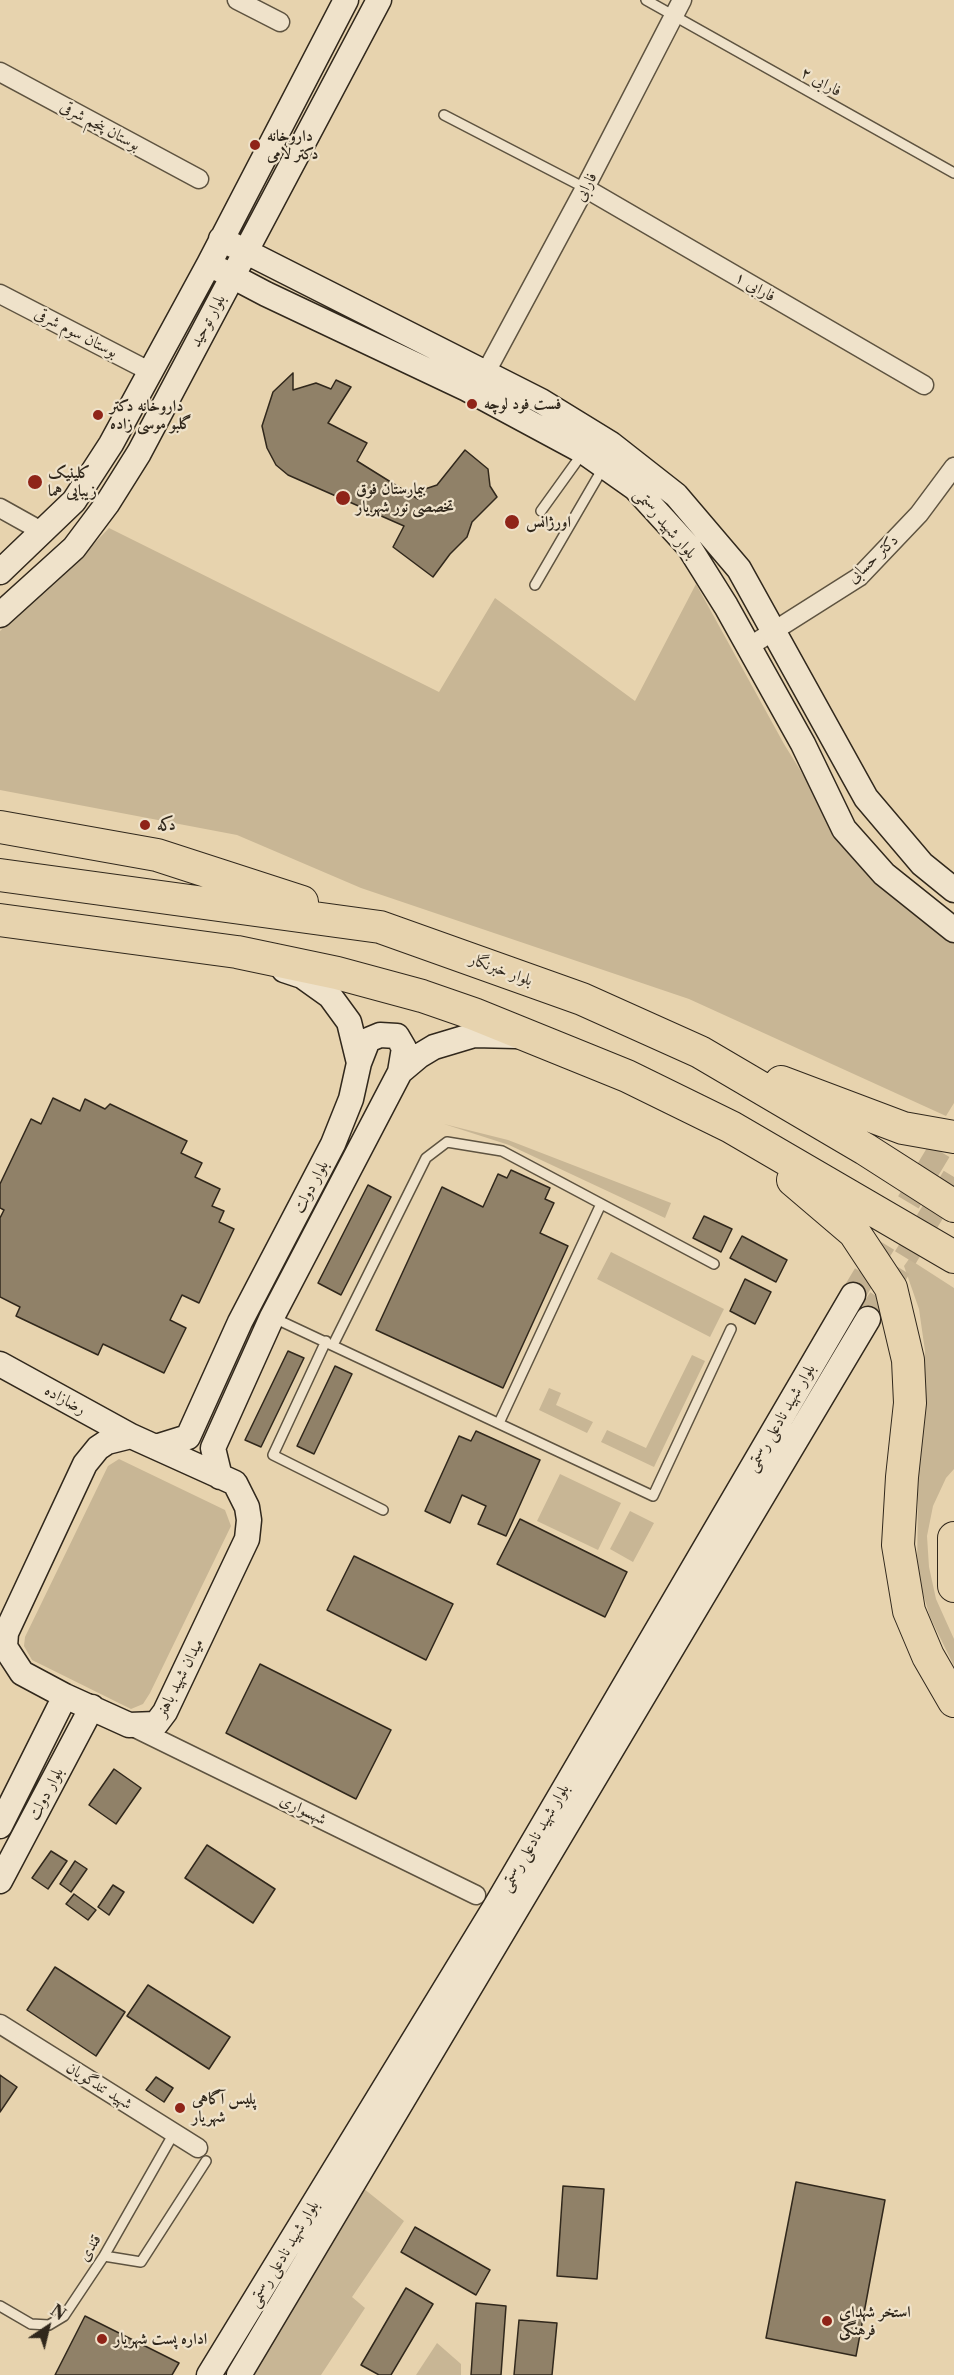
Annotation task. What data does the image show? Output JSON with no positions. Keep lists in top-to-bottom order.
{
  "streets": {
    "highway": ["بلوار خبرنگار"],
    "main road": [
      "بلوار توحید",
      "بلوار شهید رستمی",
      "بلوار دولت",
      "رضازاده",
      "بلوار شهید نادعلی رستمی",
      "میدان شهید باهنر"
    ],
    "street": [
      "بوستان پنجم شرقی",
      "فارابی",
      "فارابی ۱",
      "بوستان سوم شرقی",
      "دکتر حسابی",
      "شهسواری",
      "شهید تندگویان"
    ],
    "lane": ["فارابی ۲", "قندی"]
  },
  "crossings": [
    ["فارابی ۲", "فارابی"],
    ["فارابی", "فارابی ۱"],
    ["فارابی", "بلوار شهید رستمی"],
    ["بلوار توحید", "بوستان سوم شرقی"],
    ["بلوار توحید", "بلوار شهید رستمی"],
    ["بلوار شهید رستمی", "دکتر حسابی"],
    ["بلوار دولت", "میدان شهید باهنر"],
    ["رضازاده", "میدان شهید باهنر"],
    ["میدان شهید باهنر", "شهسواری"],
    ["شهید تندگویان", "قندی"]
  ],
  "places": [
    "داروخانه دکتر لامی",
    "فست فود لوچه",
    "داروخانه دکتر گلبو موسی زاده",
    "کلینیک زیبایی هما",
    "بیمارستان فوق تخصصی نور شهریار",
    "اورژانس",
    "دکه",
    "پلیس آگاهی شهریار",
    "استخر شهدای فرهنگی",
    "اداره پست شهریار"
  ],
  "north": "top right"
}
